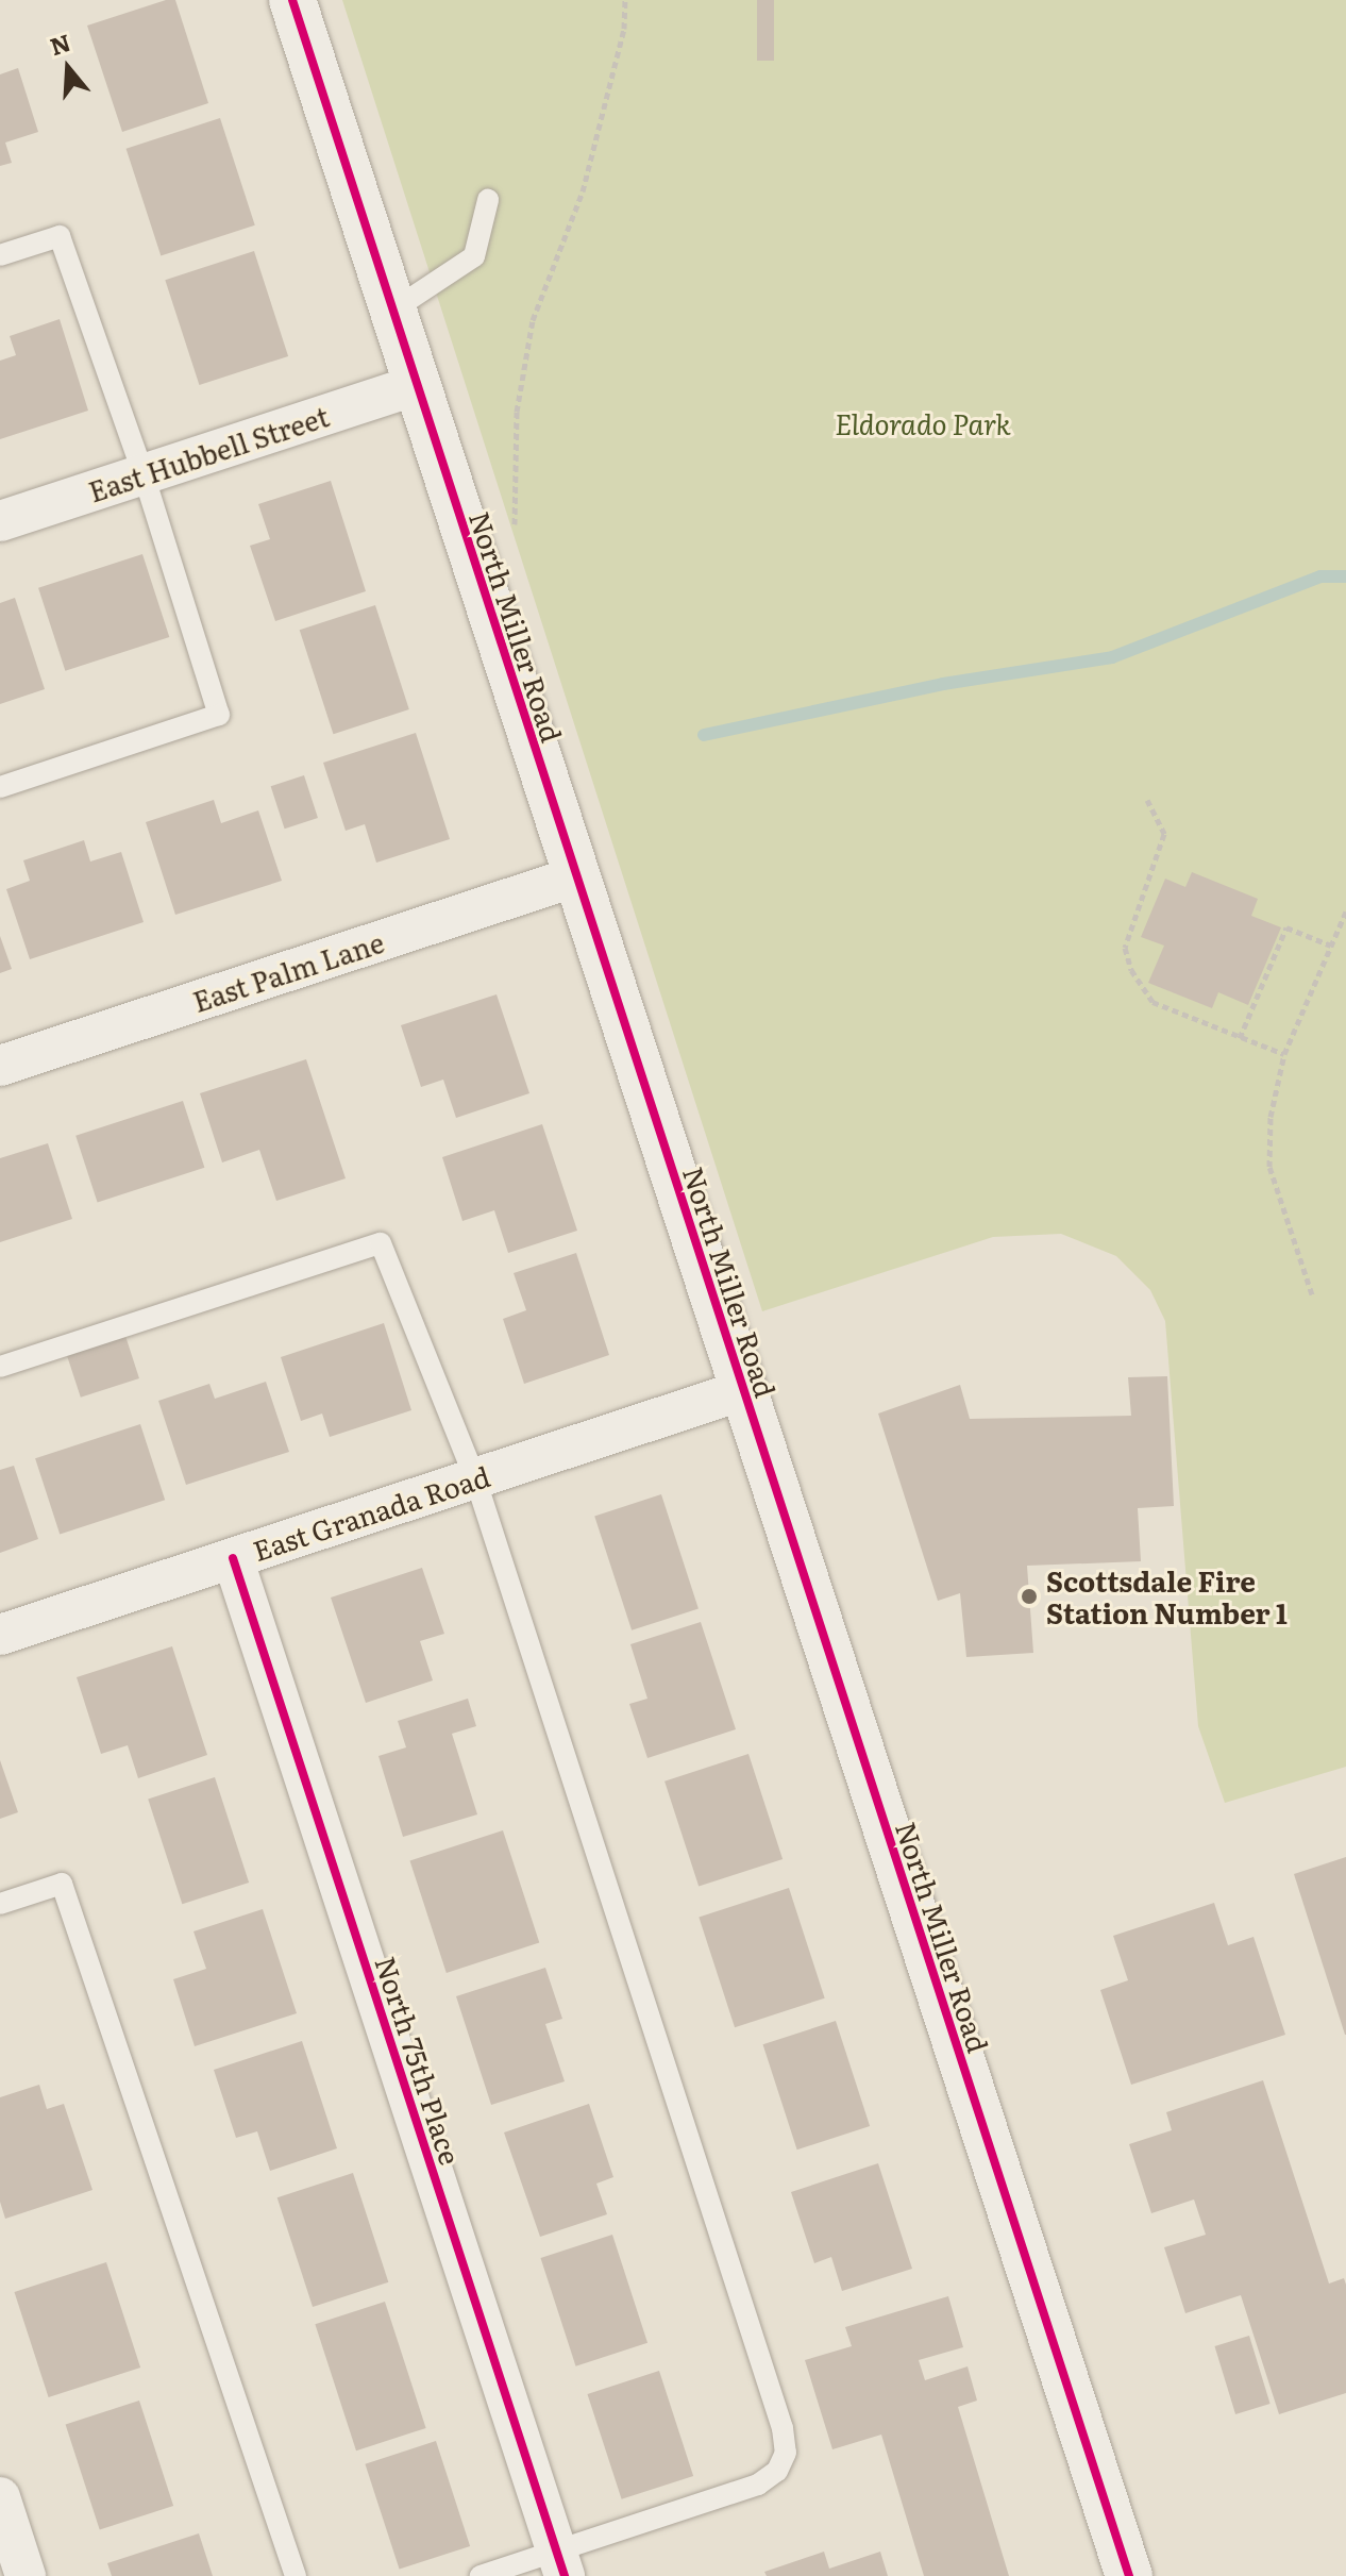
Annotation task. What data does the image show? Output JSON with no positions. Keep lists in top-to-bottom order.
{
  "streets": {
    "street": [
      "East Hubbell Street",
      "North Miller Road",
      "East Palm Lane",
      "East Granada Road",
      "North 75th Place"
    ]
  },
  "crossings": [
    ["East Hubbell Street", "North Miller Road"],
    ["North Miller Road", "East Palm Lane"],
    ["North Miller Road", "East Granada Road"],
    ["East Granada Road", "North 75th Place"]
  ],
  "parks": ["Eldorado Park"],
  "places": ["Scottsdale Fire Station Number 1"],
  "north": "top"
}
